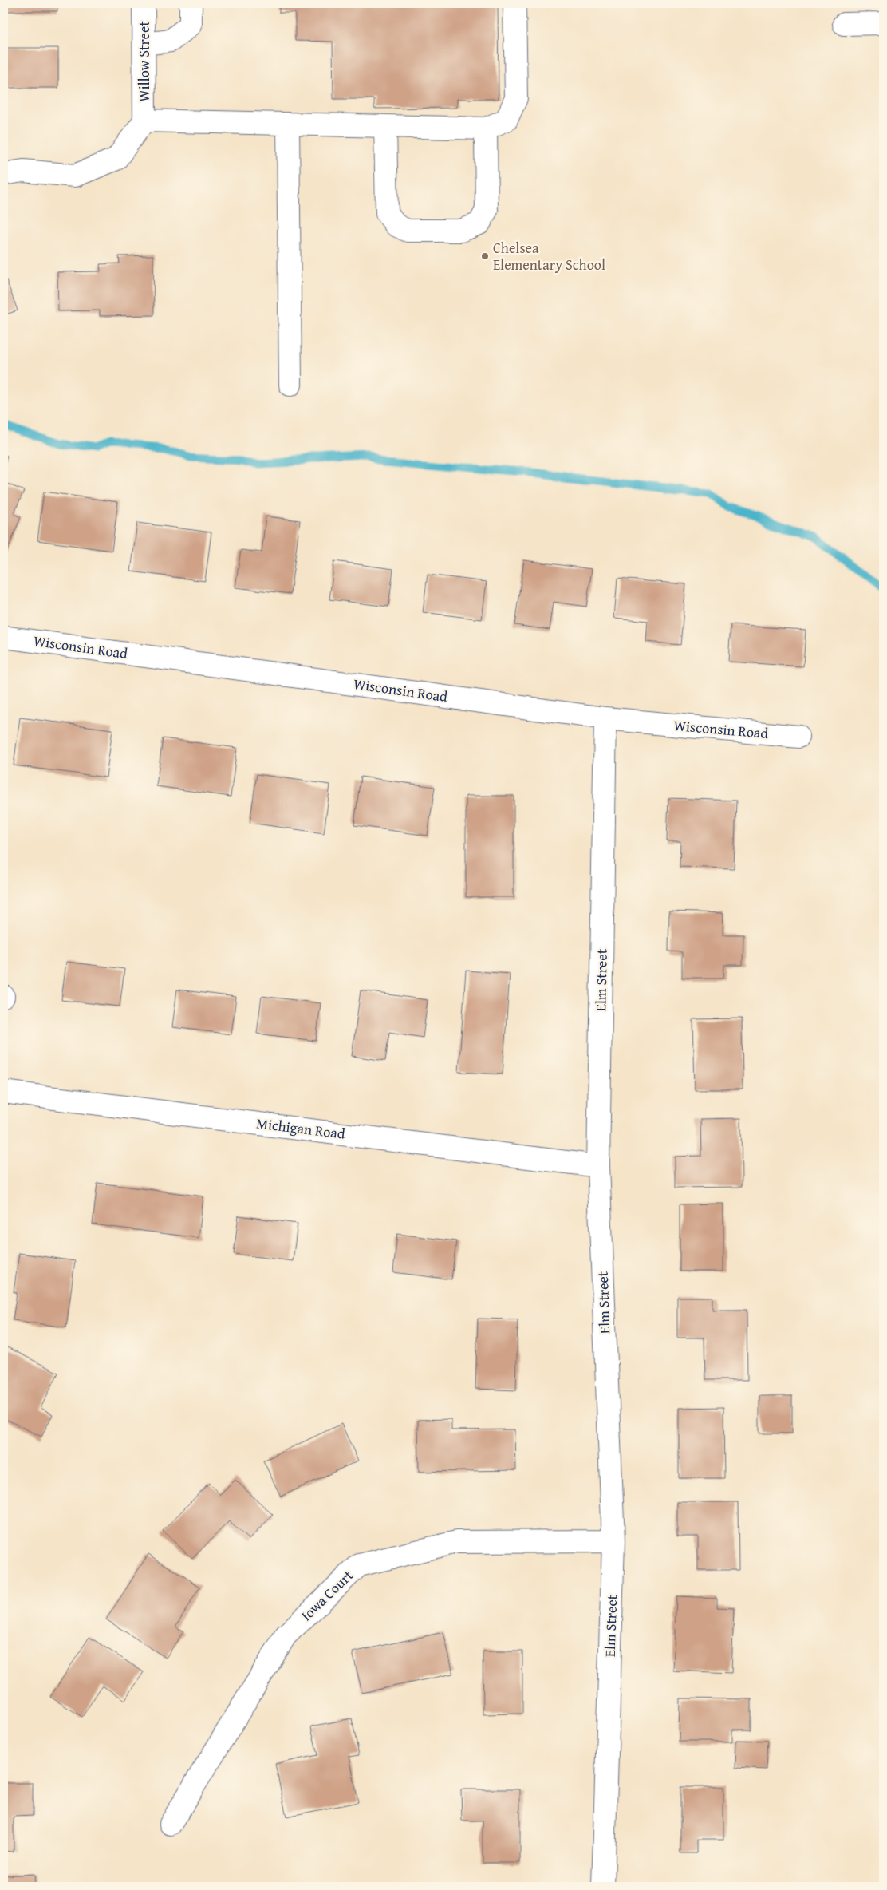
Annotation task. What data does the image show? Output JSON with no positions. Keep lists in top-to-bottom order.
{
  "streets": {
    "street": [
      "Willow Street",
      "Wisconsin Road",
      "Elm Street",
      "Michigan Road",
      "Iowa Court"
    ]
  },
  "crossings": [
    ["Wisconsin Road", "Elm Street"],
    ["Elm Street", "Michigan Road"],
    ["Elm Street", "Iowa Court"]
  ],
  "places": ["Chelsea Elementary School"]
}
